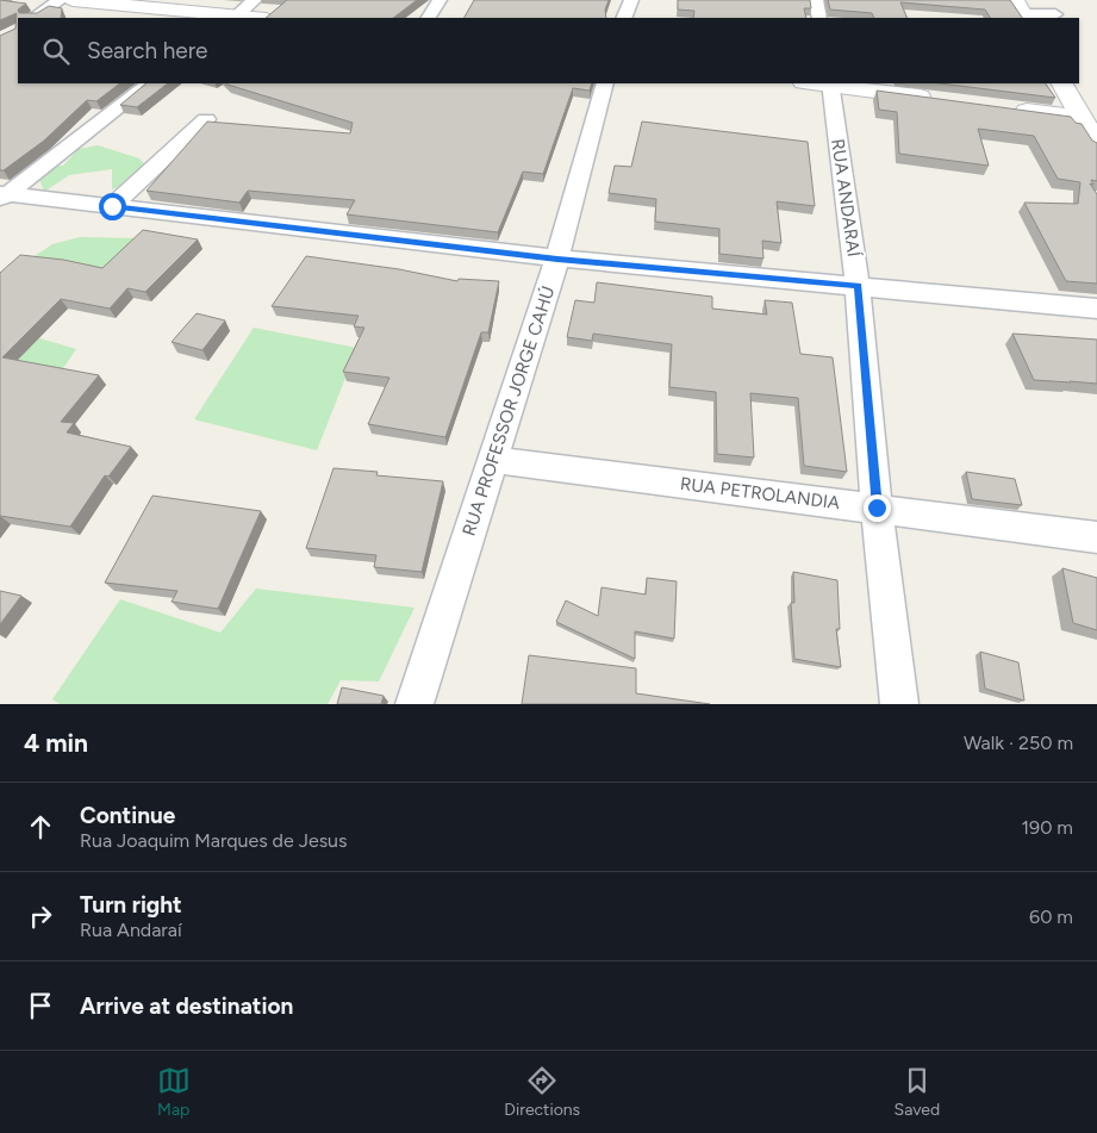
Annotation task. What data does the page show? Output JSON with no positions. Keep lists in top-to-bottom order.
{
  "streets": {
    "street": ["RUA ANDARAÍ", "RUA PROFESSOR JORGE CAHÚ", "RUA PETROLANDIA"]
  },
  "crossings": [
    ["RUA ANDARAÍ", "RUA PETROLANDIA"],
    ["RUA PROFESSOR JORGE CAHÚ", "RUA PETROLANDIA"]
  ],
  "page": {
    "search": "Search here",
    "heading": ["4 min", "Walk · 250 m"],
    "list": [
      ["Continue", "Rua Joaquim Marques de Jesus", "190 m"],
      ["Turn right", "Rua Andaraí", "60 m"],
      "Arrive at destination"
    ],
    "nav": ["Map", "Directions", "Saved"]
  }
}
